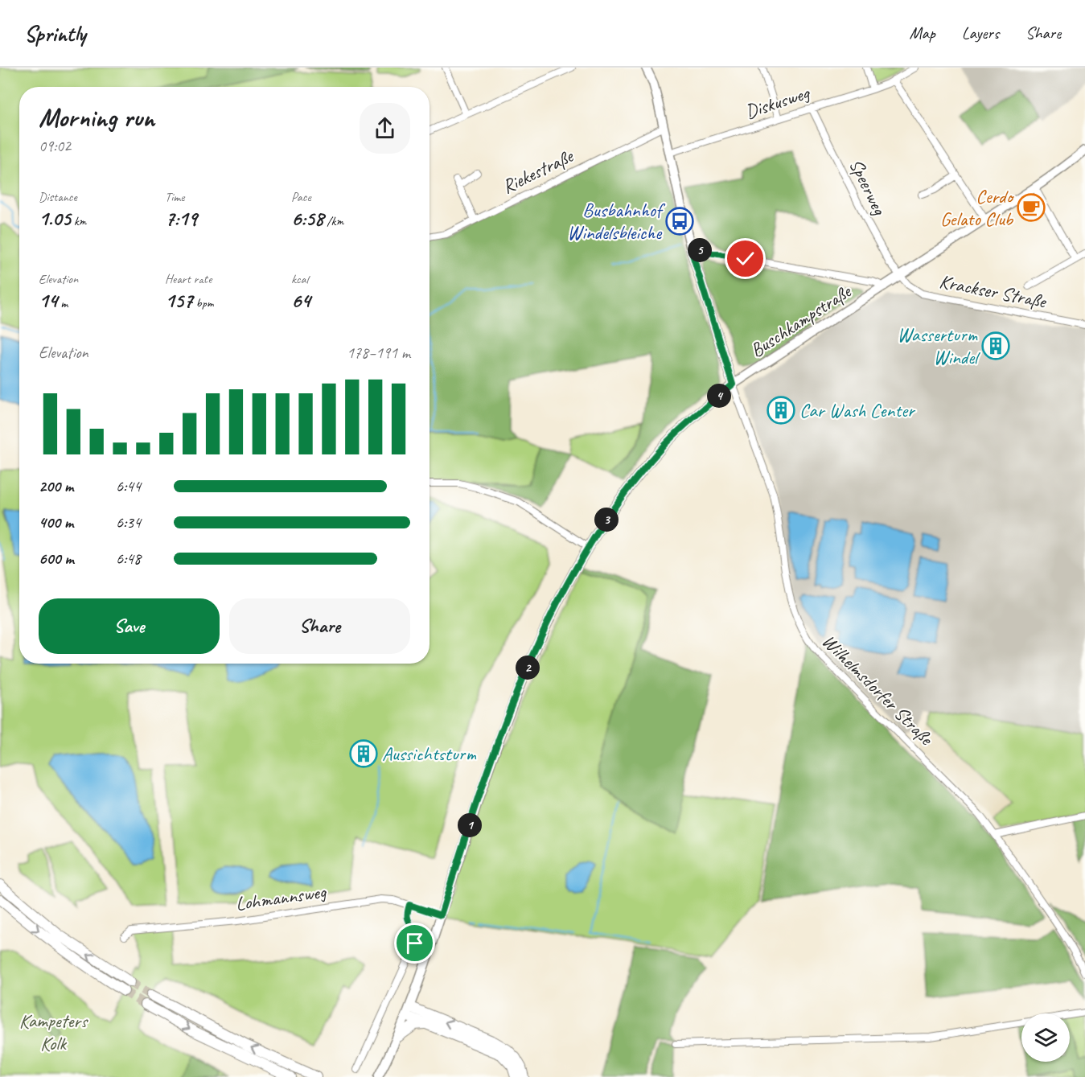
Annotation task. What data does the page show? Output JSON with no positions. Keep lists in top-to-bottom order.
{
  "streets": {
    "main road": ["Buschkampstraße"],
    "street": [
      "Diskusweg",
      "Riekestraße",
      "Speerweg",
      "Krackser Straße",
      "Wilhelmsdorfer Straße",
      "Lohmannsweg"
    ]
  },
  "crossings": [
    ["Diskusweg", "Speerweg"],
    ["Speerweg", "Krackser Straße"],
    ["Speerweg", "Buschkampstraße"],
    ["Krackser Straße", "Buschkampstraße"],
    ["Buschkampstraße", "Wilhelmsdorfer Straße"],
    ["Buschkampstraße", "Lohmannsweg"]
  ],
  "parks": ["Kampeters Kolk"],
  "places": {
    "cafe": ["Cerdo Gelato Club"],
    "bus stop": ["Busbahnhof Windelsbleiche"],
    "building": ["Wasserturm Windel", "Car Wash Center", "Aussichtsturm"]
  },
  "page": {
    "header": "Sprintly",
    "nav": ["Map", "Layers", "Share"],
    "heading": ["Morning run", "09:02"],
    "stats": [
      ["Distance", "1.05 km"],
      ["Time", "7:19"],
      ["Pace", "6:58 /km"],
      ["Elevation", "14 m"],
      ["Heart rate", "157 bpm"],
      ["kcal", "64"]
    ],
    "pins": [
      "5",
      "4",
      "3",
      "2",
      "1"
    ],
    "chart": ["Elevation", "178–191 m"],
    "list": [
      {
        "name": "200 m",
        "note": "6:44"
      },
      {
        "name": "400 m",
        "note": "6:34"
      },
      {
        "name": "600 m",
        "note": "6:48"
      }
    ],
    "buttons": ["Save", "Share"]
  }
}
